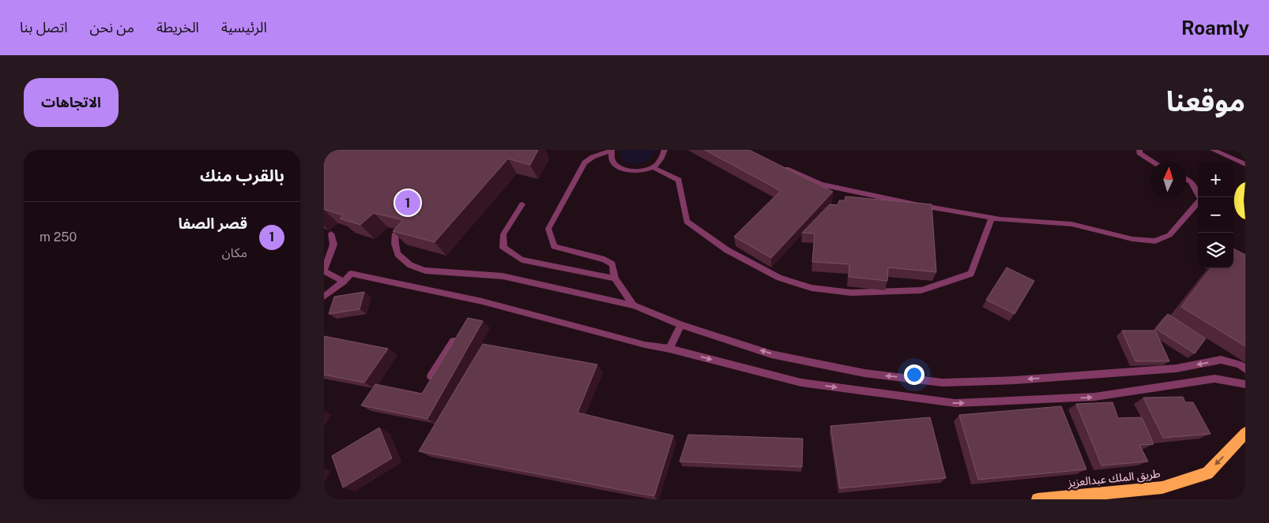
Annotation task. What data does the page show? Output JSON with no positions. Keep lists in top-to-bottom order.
{
  "streets": {
    "highway": ["طريق الملك عبدالعزيز"]
  },
  "one_way": ["طريق الملك عبدالعزيز"],
  "north": "top",
  "page": {
    "header": "Roamly",
    "nav": [
      "الرئيسية",
      "الخريطة",
      "من نحن",
      "اتصل بنا"
    ],
    "title": "موقعنا",
    "buttons": "الاتجاهات",
    "heading": "بالقرب منك",
    "map_buttons": ["+", "−"],
    "pins": "1",
    "list": [
      {
        "mark": "1",
        "name": "قصر الصفا",
        "note": "مكان",
        "value": "250 m"
      }
    ]
  }
}
